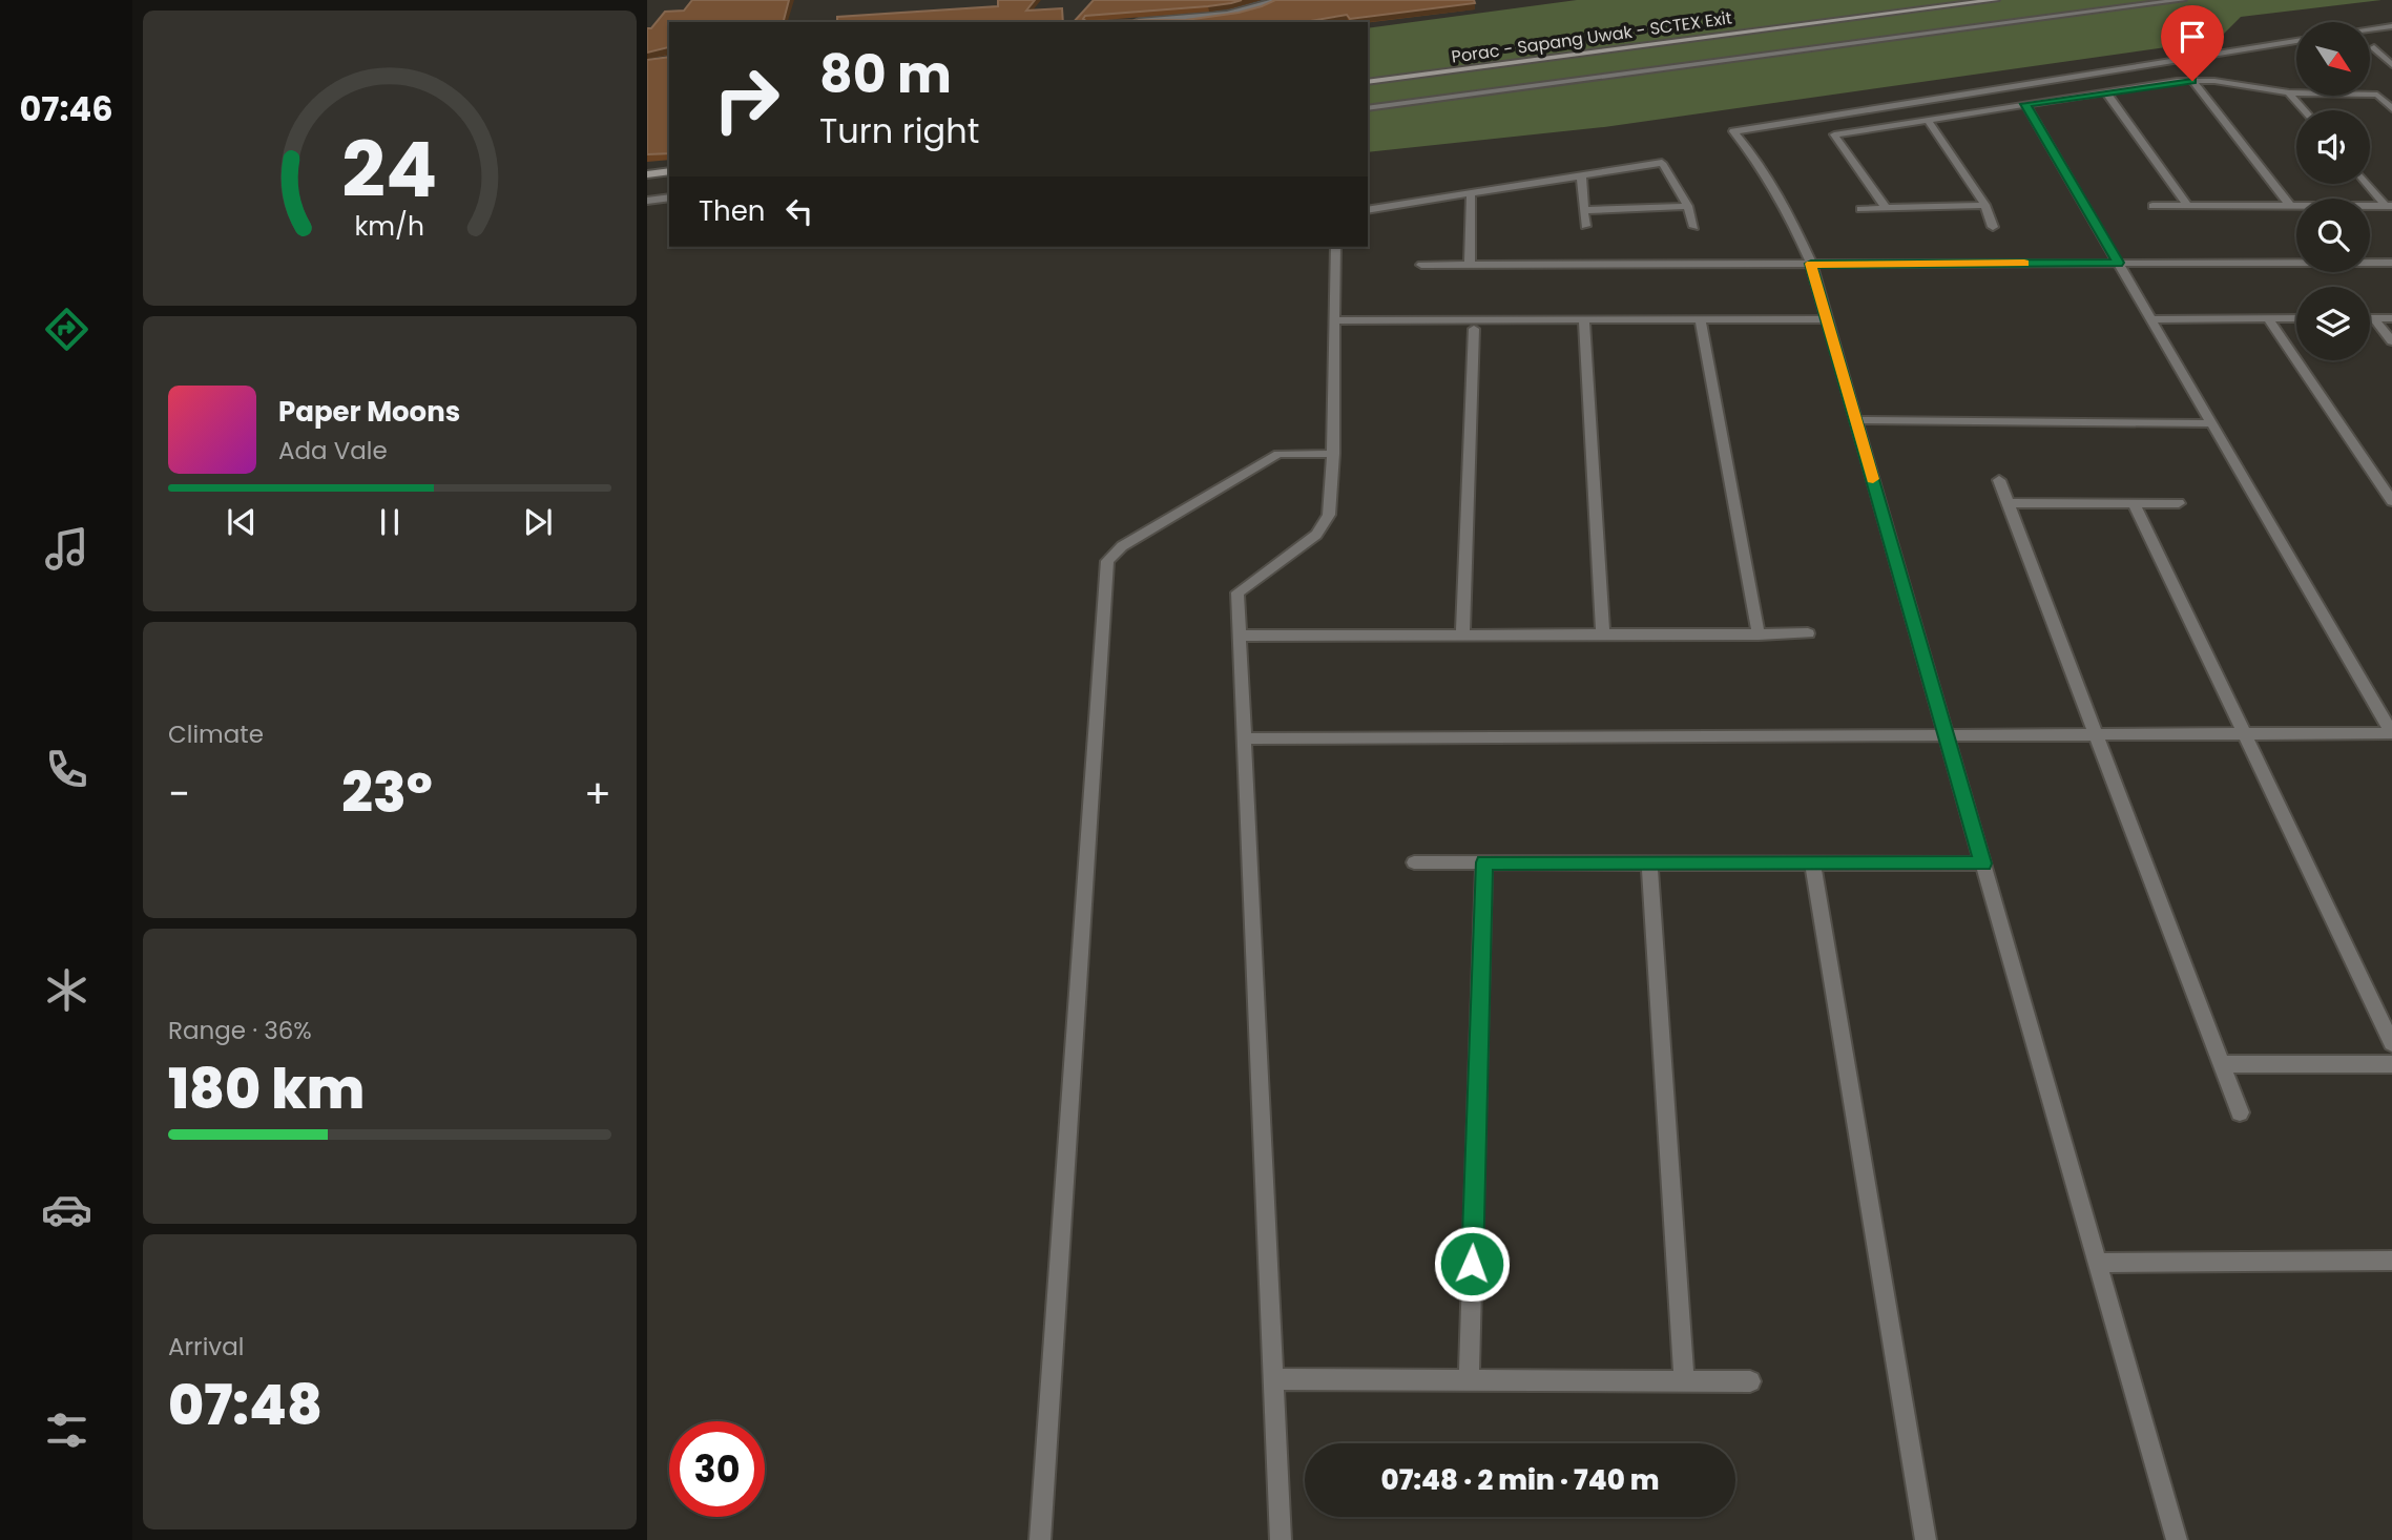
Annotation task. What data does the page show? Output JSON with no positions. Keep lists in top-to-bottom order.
{
  "streets": {
    "main road": ["Porac - Sapang Uwak - SCTEX Exit"]
  },
  "north": "bottom right",
  "page": {
    "tabs": "07:46",
    "turn": ["80 m", "Turn right"],
    "then": "Then",
    "song": ["Paper Moons", "Ada Vale"],
    "tile": [
      "Climate",
      ["Range · 36%", "180 km"],
      ["Arrival", "07:48"]
    ],
    "heat": ["−", "23°", "+"],
    "limit": "30",
    "trip": "07:48 · 2 min · 740 m",
    "gauge": ["24", "km/h"]
  }
}
